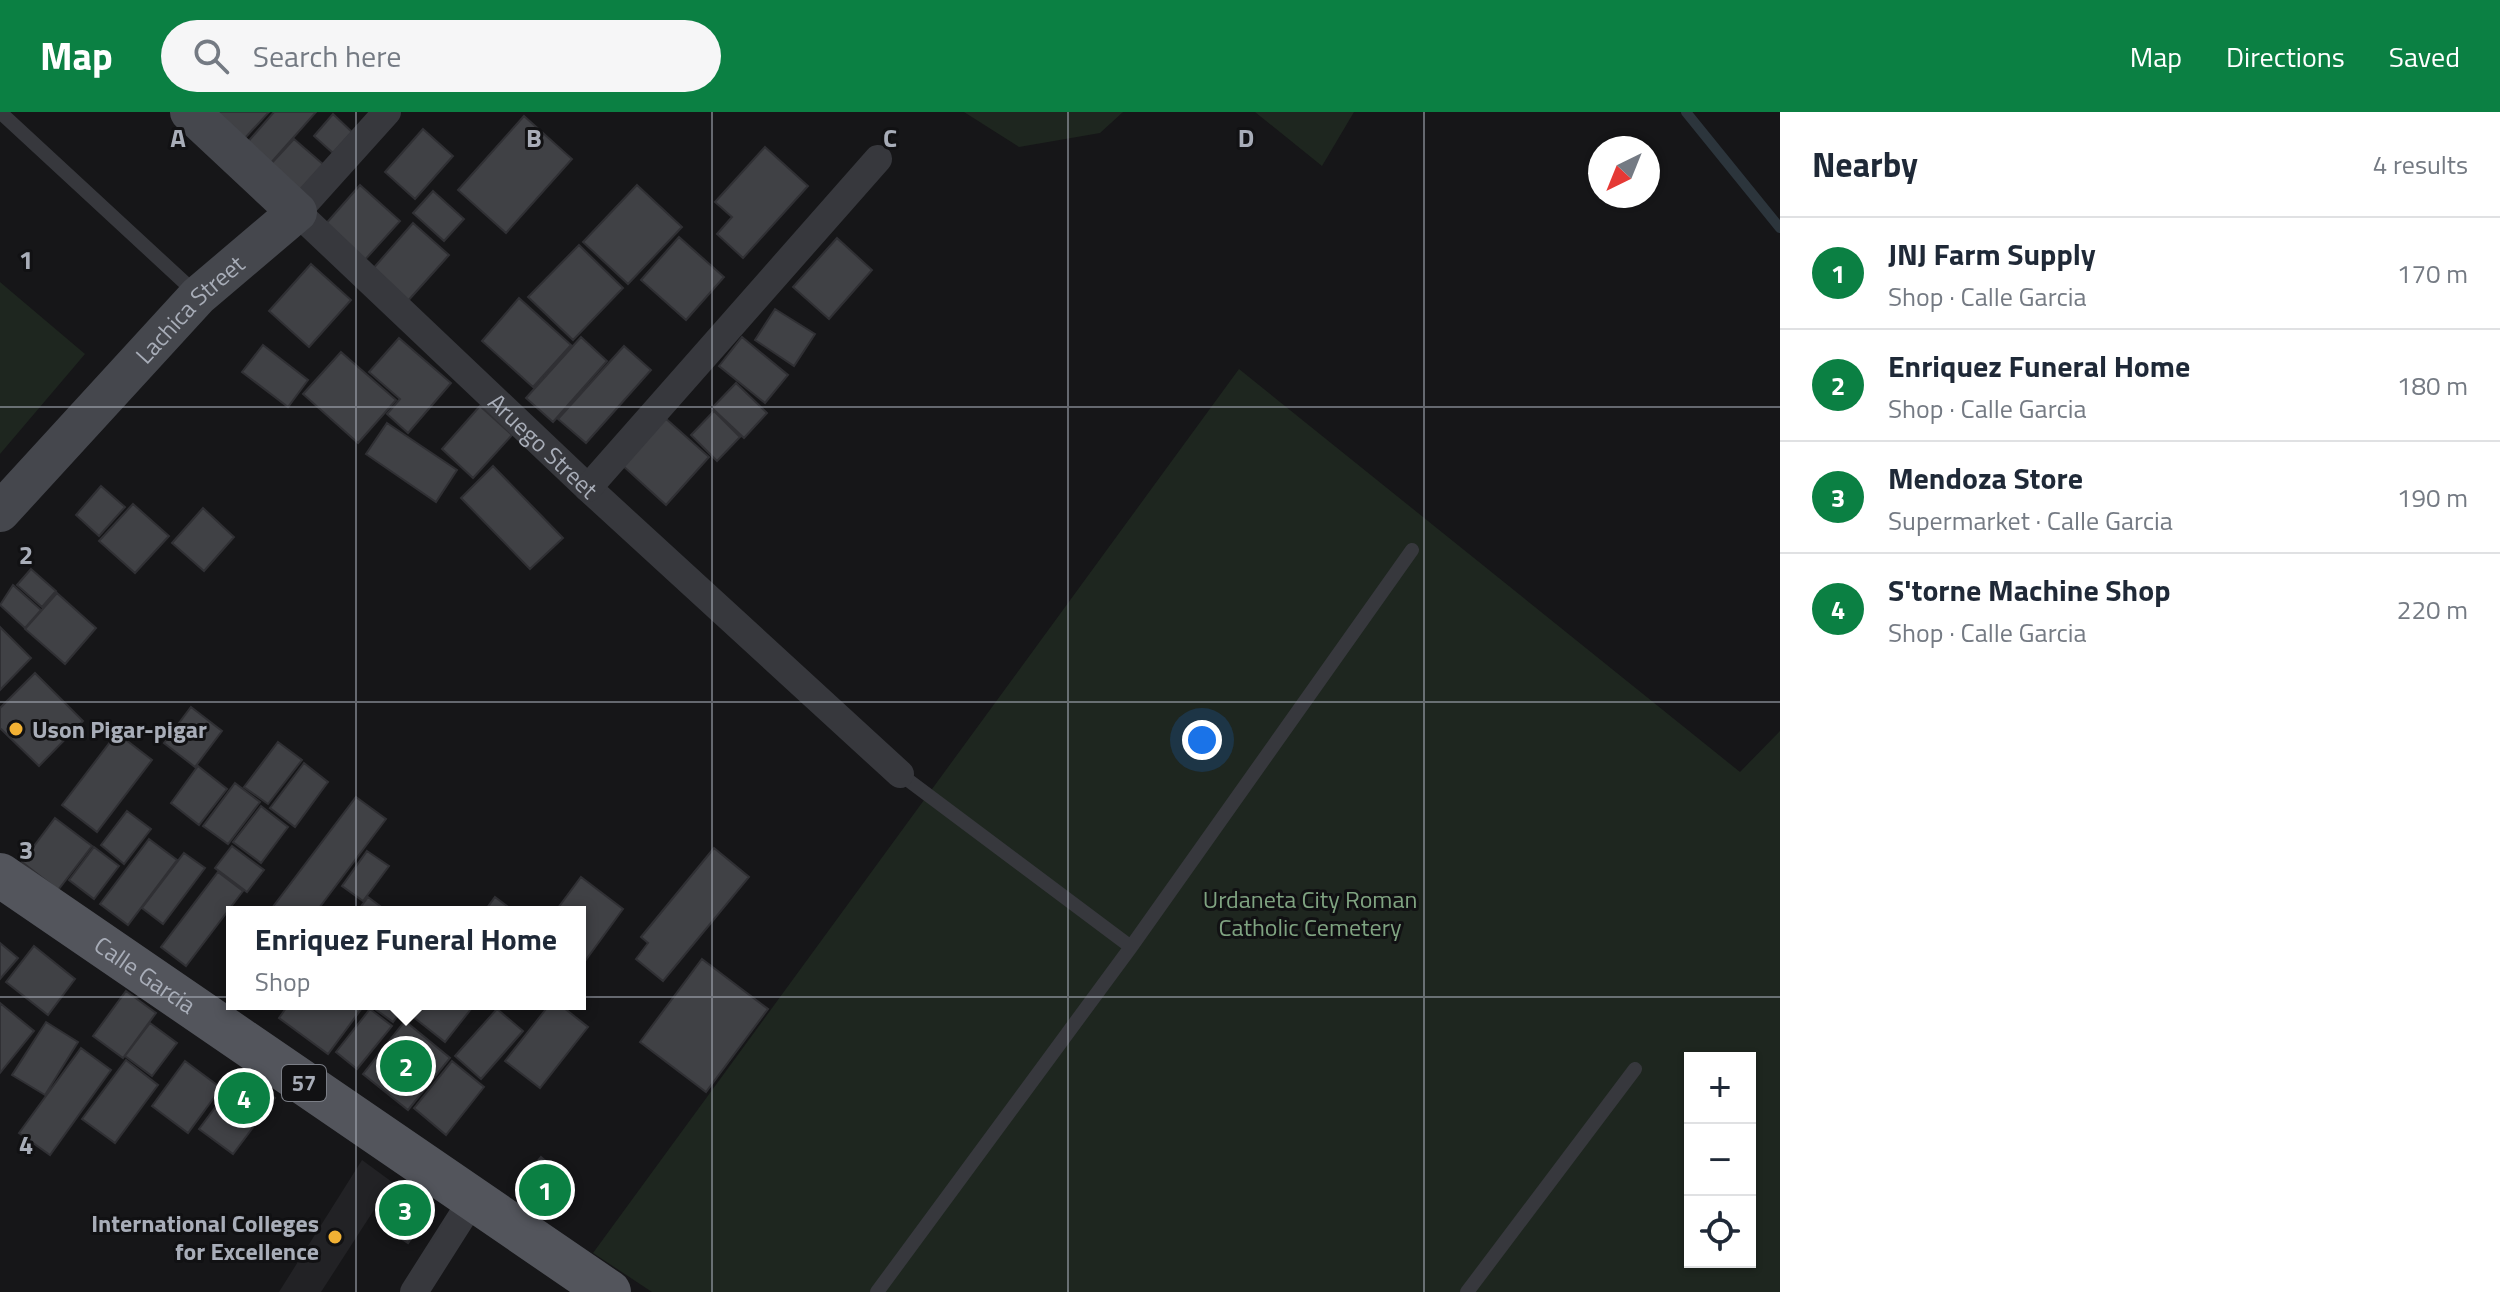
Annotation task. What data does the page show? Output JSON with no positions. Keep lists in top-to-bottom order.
{
  "streets": {
    "main road": ["Calle Garcia", "57"],
    "street": ["Lachica Street", "Aruego Street"]
  },
  "crossings": [
    ["Lachica Street", "Aruego Street"]
  ],
  "parks": ["Urdaneta City Roman Catholic Cemetery"],
  "places": ["Uson Pigar-pigar", "International Colleges for Excellence"],
  "north": "bottom left",
  "page": {
    "header": "Map",
    "search": "Search here",
    "nav": ["Map", "Directions", "Saved"],
    "heading": ["Nearby", "4 results"],
    "list": [
      {
        "mark": "1",
        "name": "JNJ Farm Supply",
        "note": "Shop · Calle Garcia",
        "value": "170 m"
      },
      {
        "mark": "2",
        "name": "Enriquez Funeral Home",
        "note": "Shop · Calle Garcia",
        "value": "180 m"
      },
      {
        "mark": "3",
        "name": "Mendoza Store",
        "note": "Supermarket · Calle Garcia",
        "value": "190 m"
      },
      {
        "mark": "4",
        "name": "S'torne Machine Shop",
        "note": "Shop · Calle Garcia",
        "value": "220 m"
      }
    ],
    "popup": ["Enriquez Funeral Home", "Shop"],
    "pins": [
      "2",
      "4",
      "1",
      "3"
    ],
    "map_buttons": ["+", "−"]
  },
  "grid": {
    "columns": [
      "A",
      "B",
      "C",
      "D"
    ],
    "rows": [
      "1",
      "2",
      "3",
      "4"
    ]
  }
}
